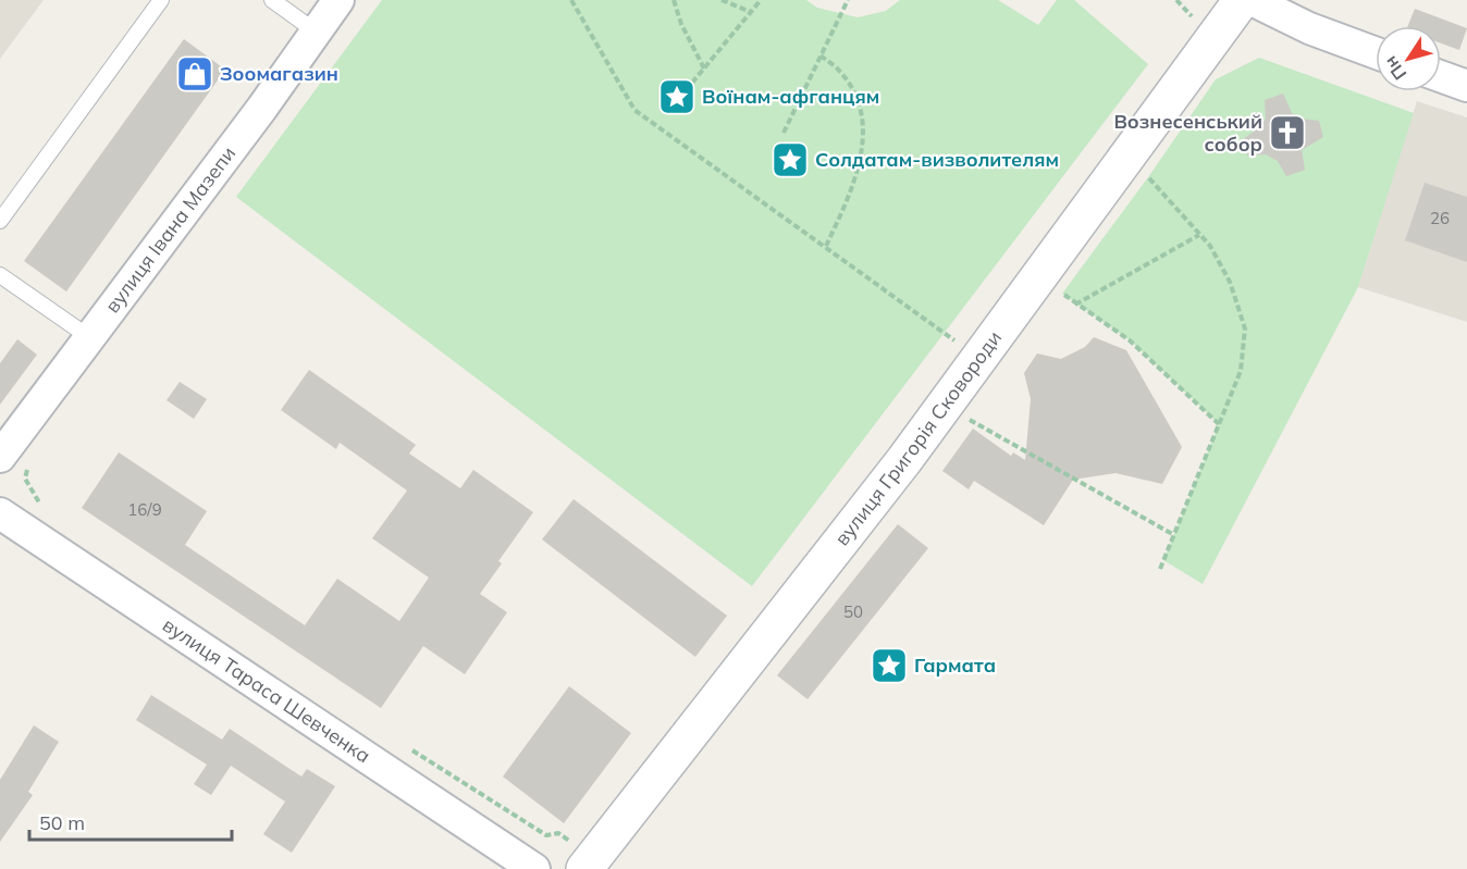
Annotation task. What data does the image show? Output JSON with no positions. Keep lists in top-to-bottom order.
{
  "streets": {
    "street": ["вулиця Івана Мазепи", "вулиця Григорія Сковороди", "вулиця Тараса Шевченка"]
  },
  "places": {
    "shop": ["Зоомагазин"],
    "place": ["Воїнам-афганцям", "Солдатам-визволителям", "Гармата"],
    "church": ["Вознесенський собор"]
  },
  "house_numbers": ["26", "16/9", "50"],
  "scale_bar": "50 m",
  "north": "bottom left"
}
